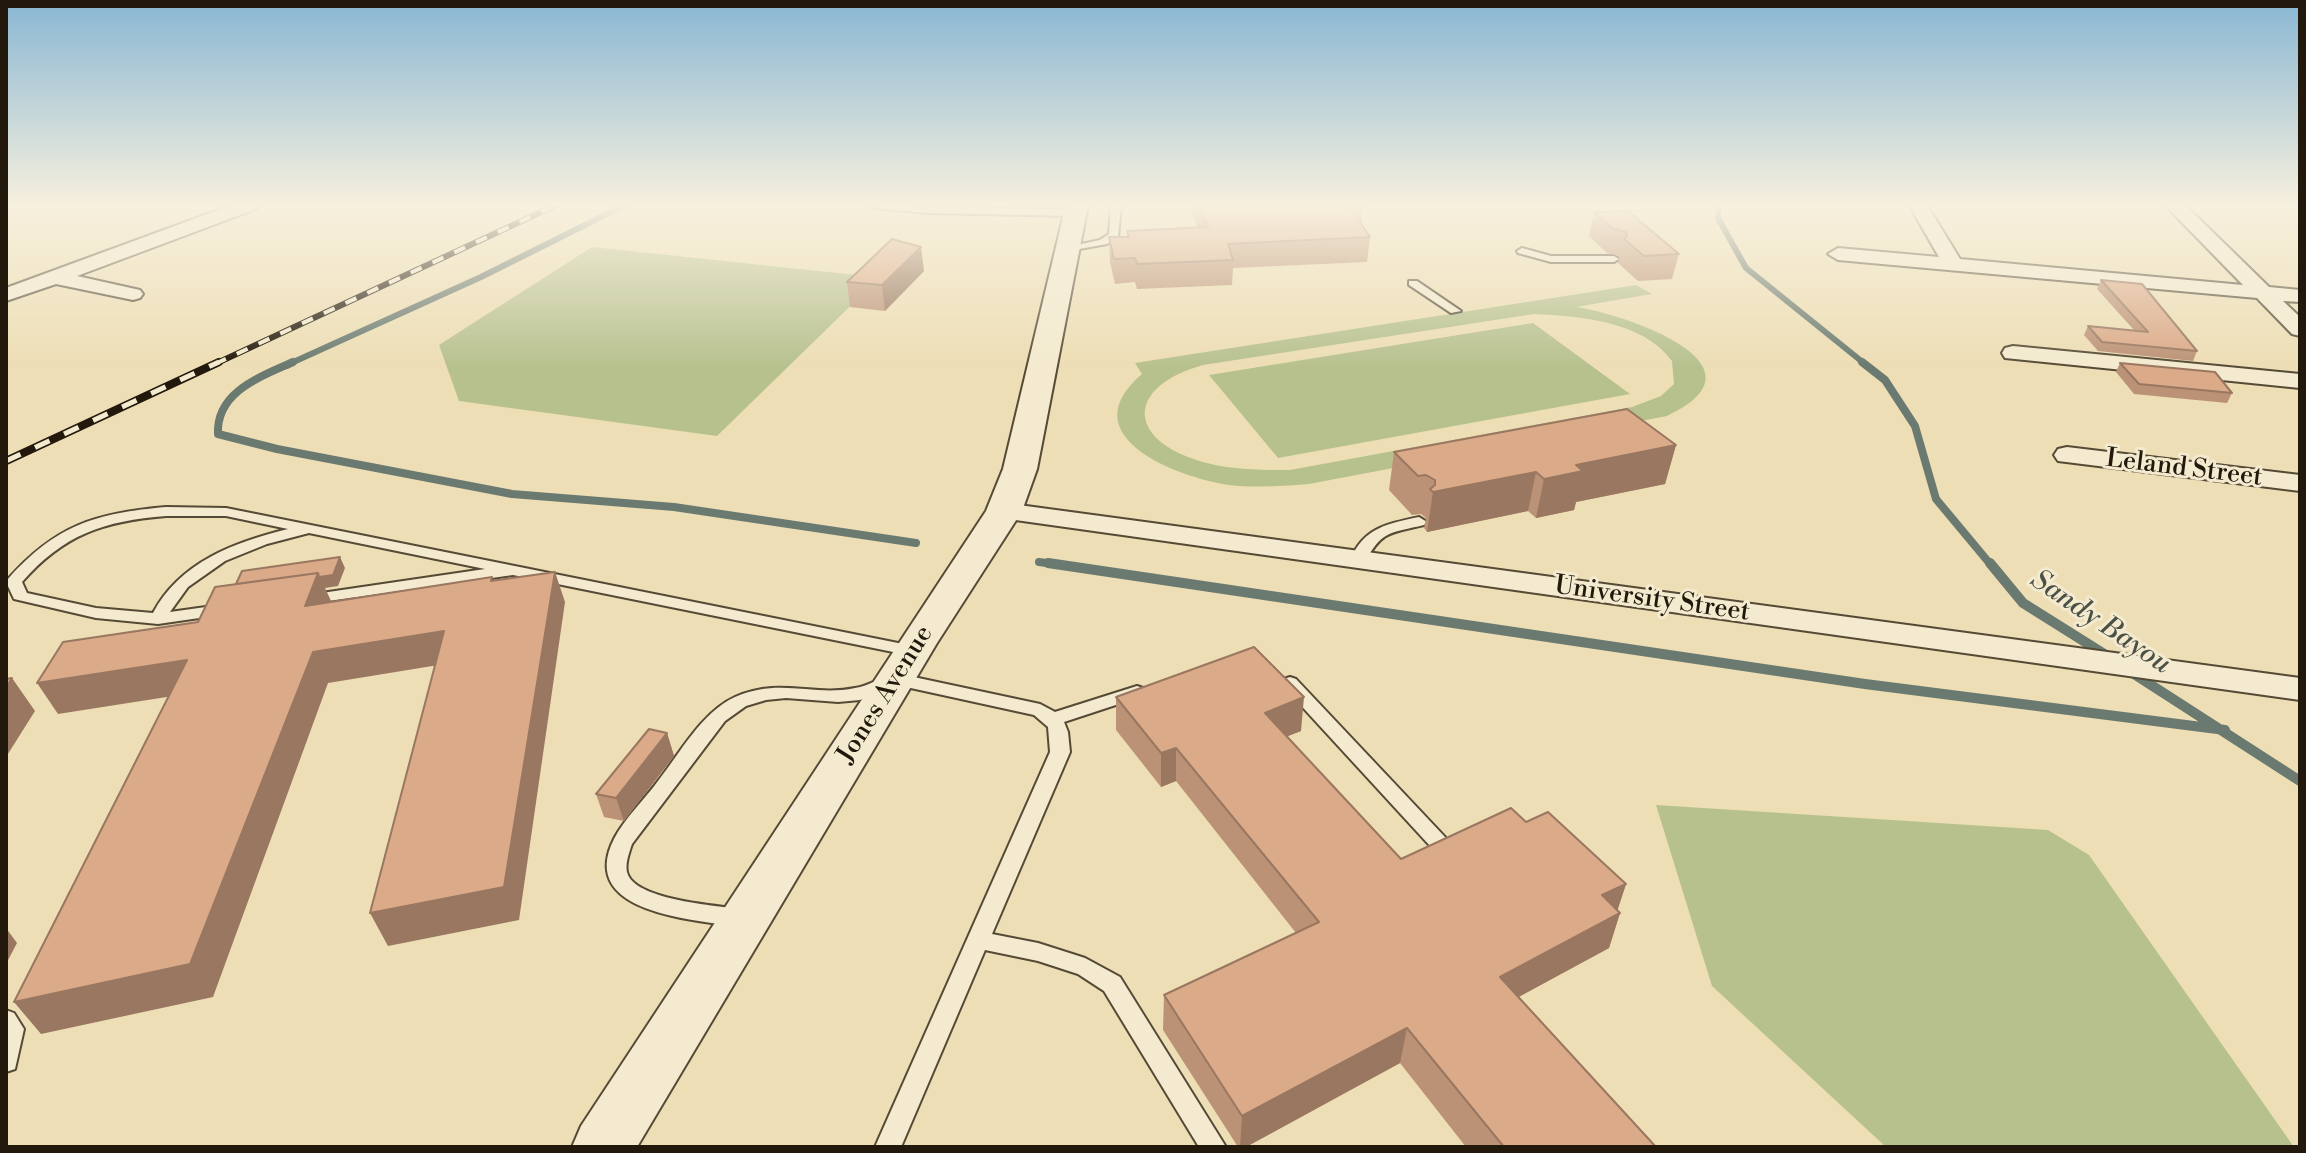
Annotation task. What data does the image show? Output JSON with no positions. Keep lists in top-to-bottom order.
{
  "streets": {
    "street": ["Leland Street", "University Street", "Jones Avenue"]
  },
  "crossings": [
    ["University Street", "Jones Avenue"]
  ],
  "water": ["Sandy Bayou"]
}
